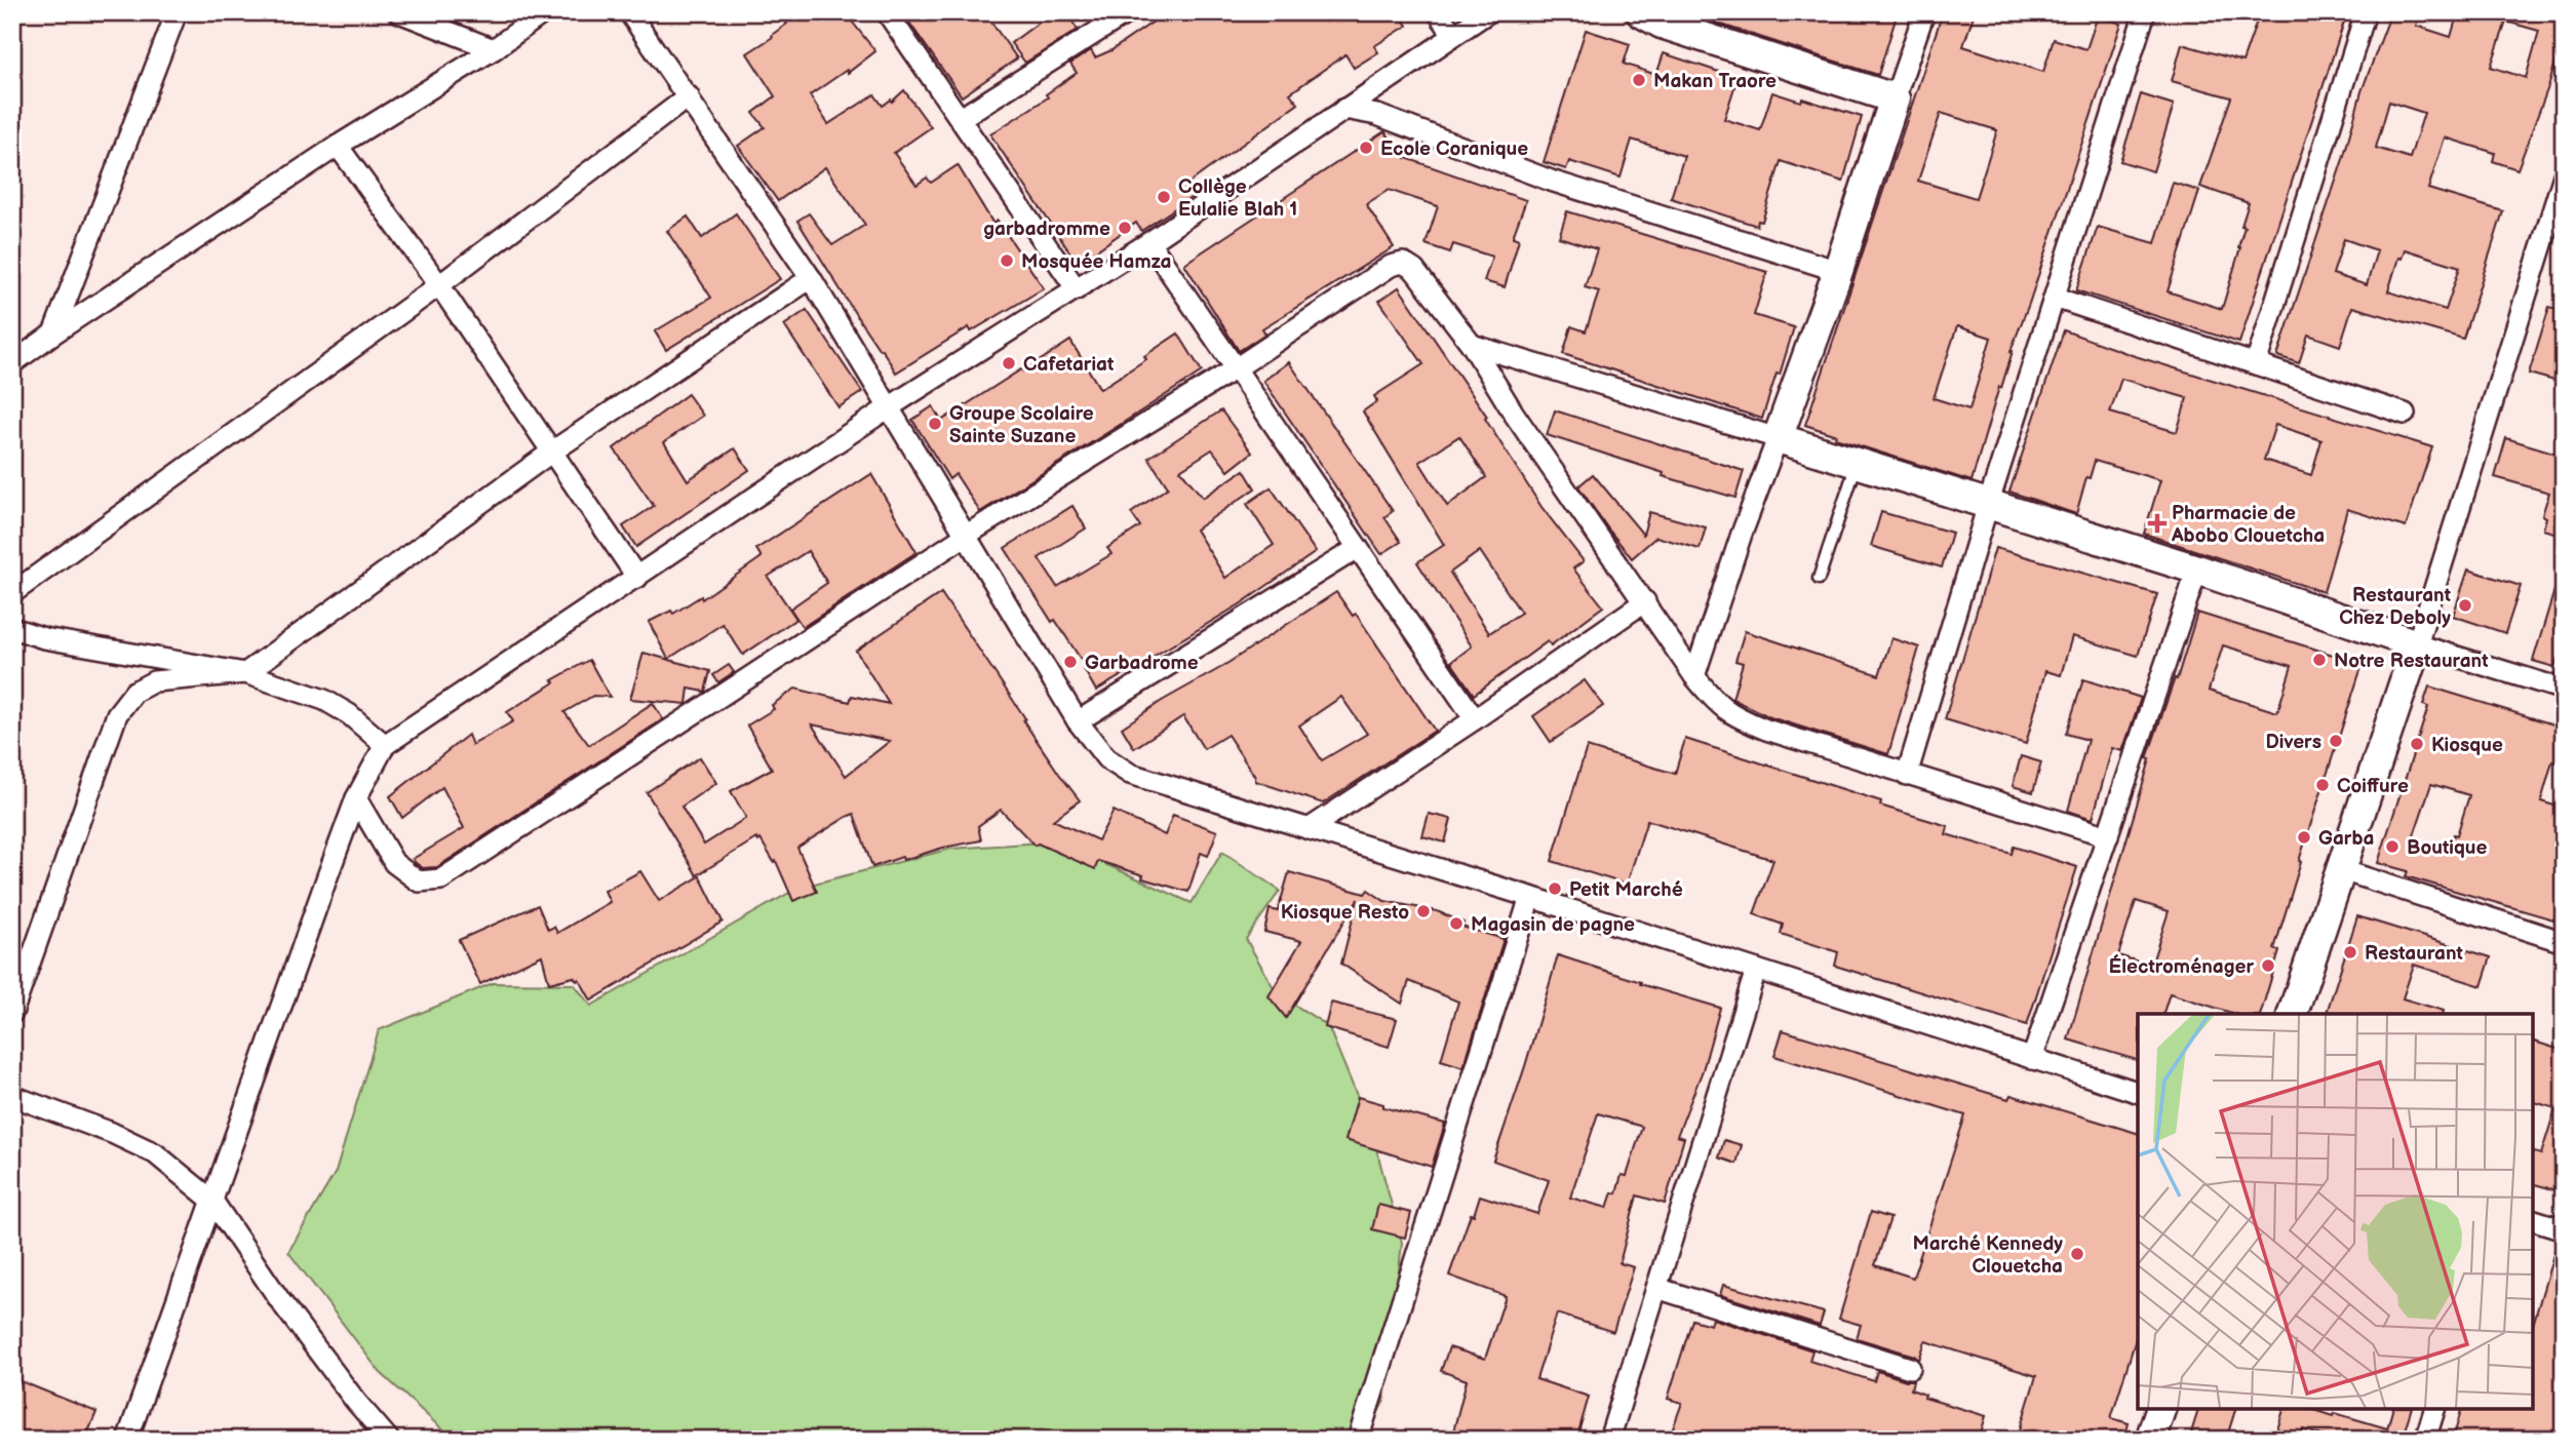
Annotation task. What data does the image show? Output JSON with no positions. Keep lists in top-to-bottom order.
{
  "places": {
    "other": [
      "Makan Traore",
      "Ecole Coranique",
      "Collège Eulalie Blah 1",
      "garbadromme",
      "Mosquée Hamza",
      "Cafetariat",
      "Groupe Scolaire Sainte Suzane",
      "Restaurant Chez Deboly",
      "Notre Restaurant",
      "Garbadrome",
      "Divers",
      "Kiosque",
      "Coiffure",
      "Garba",
      "Boutique",
      "Petit Marché",
      "Kiosque Resto",
      "Magasin de pagne",
      "Restaurant",
      "Électroménager",
      "Marché Kennedy Clouetcha"
    ],
    "health": ["Pharmacie de Abobo Clouetcha"]
  }
}
